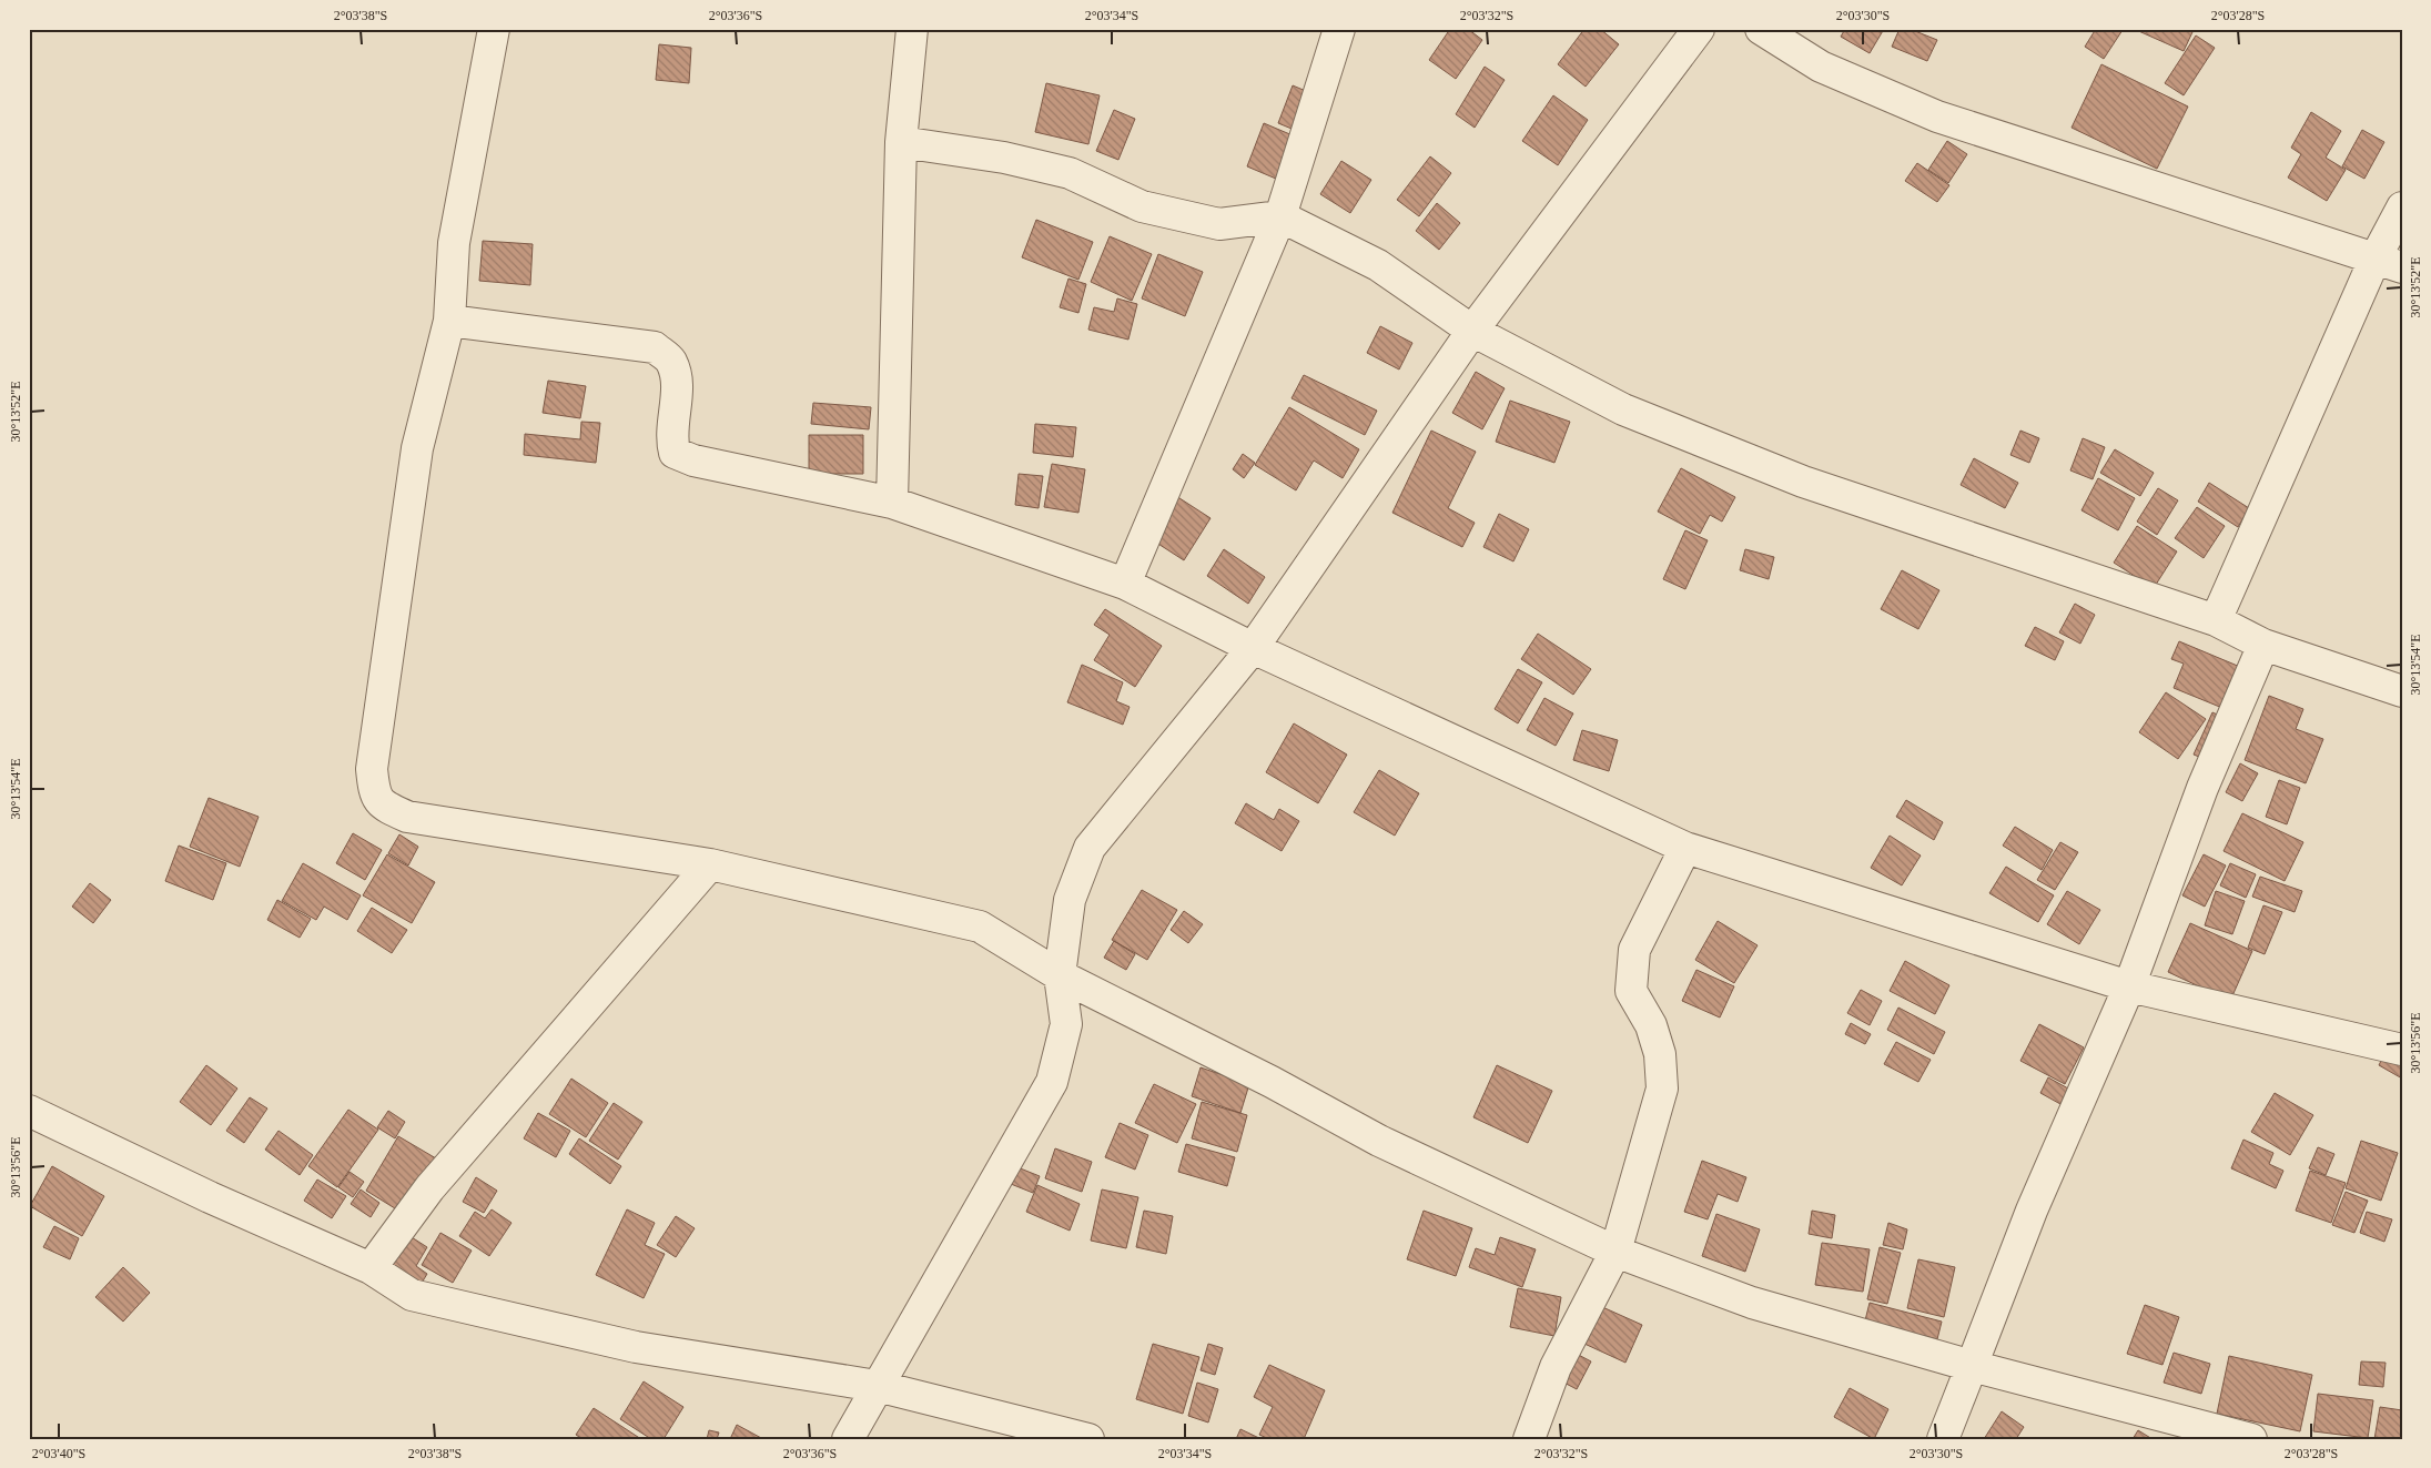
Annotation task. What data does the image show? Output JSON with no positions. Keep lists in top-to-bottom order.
{
  "coordinates": [
    "2°03'38\"S",
    "2°03'36\"S",
    "2°03'34\"S",
    "2°03'32\"S",
    "2°03'30\"S",
    "2°03'28\"S",
    "30°13'52\"E",
    "30°13'54\"E",
    "30°13'56\"E",
    "2°03'40\"S"
  ]
}
